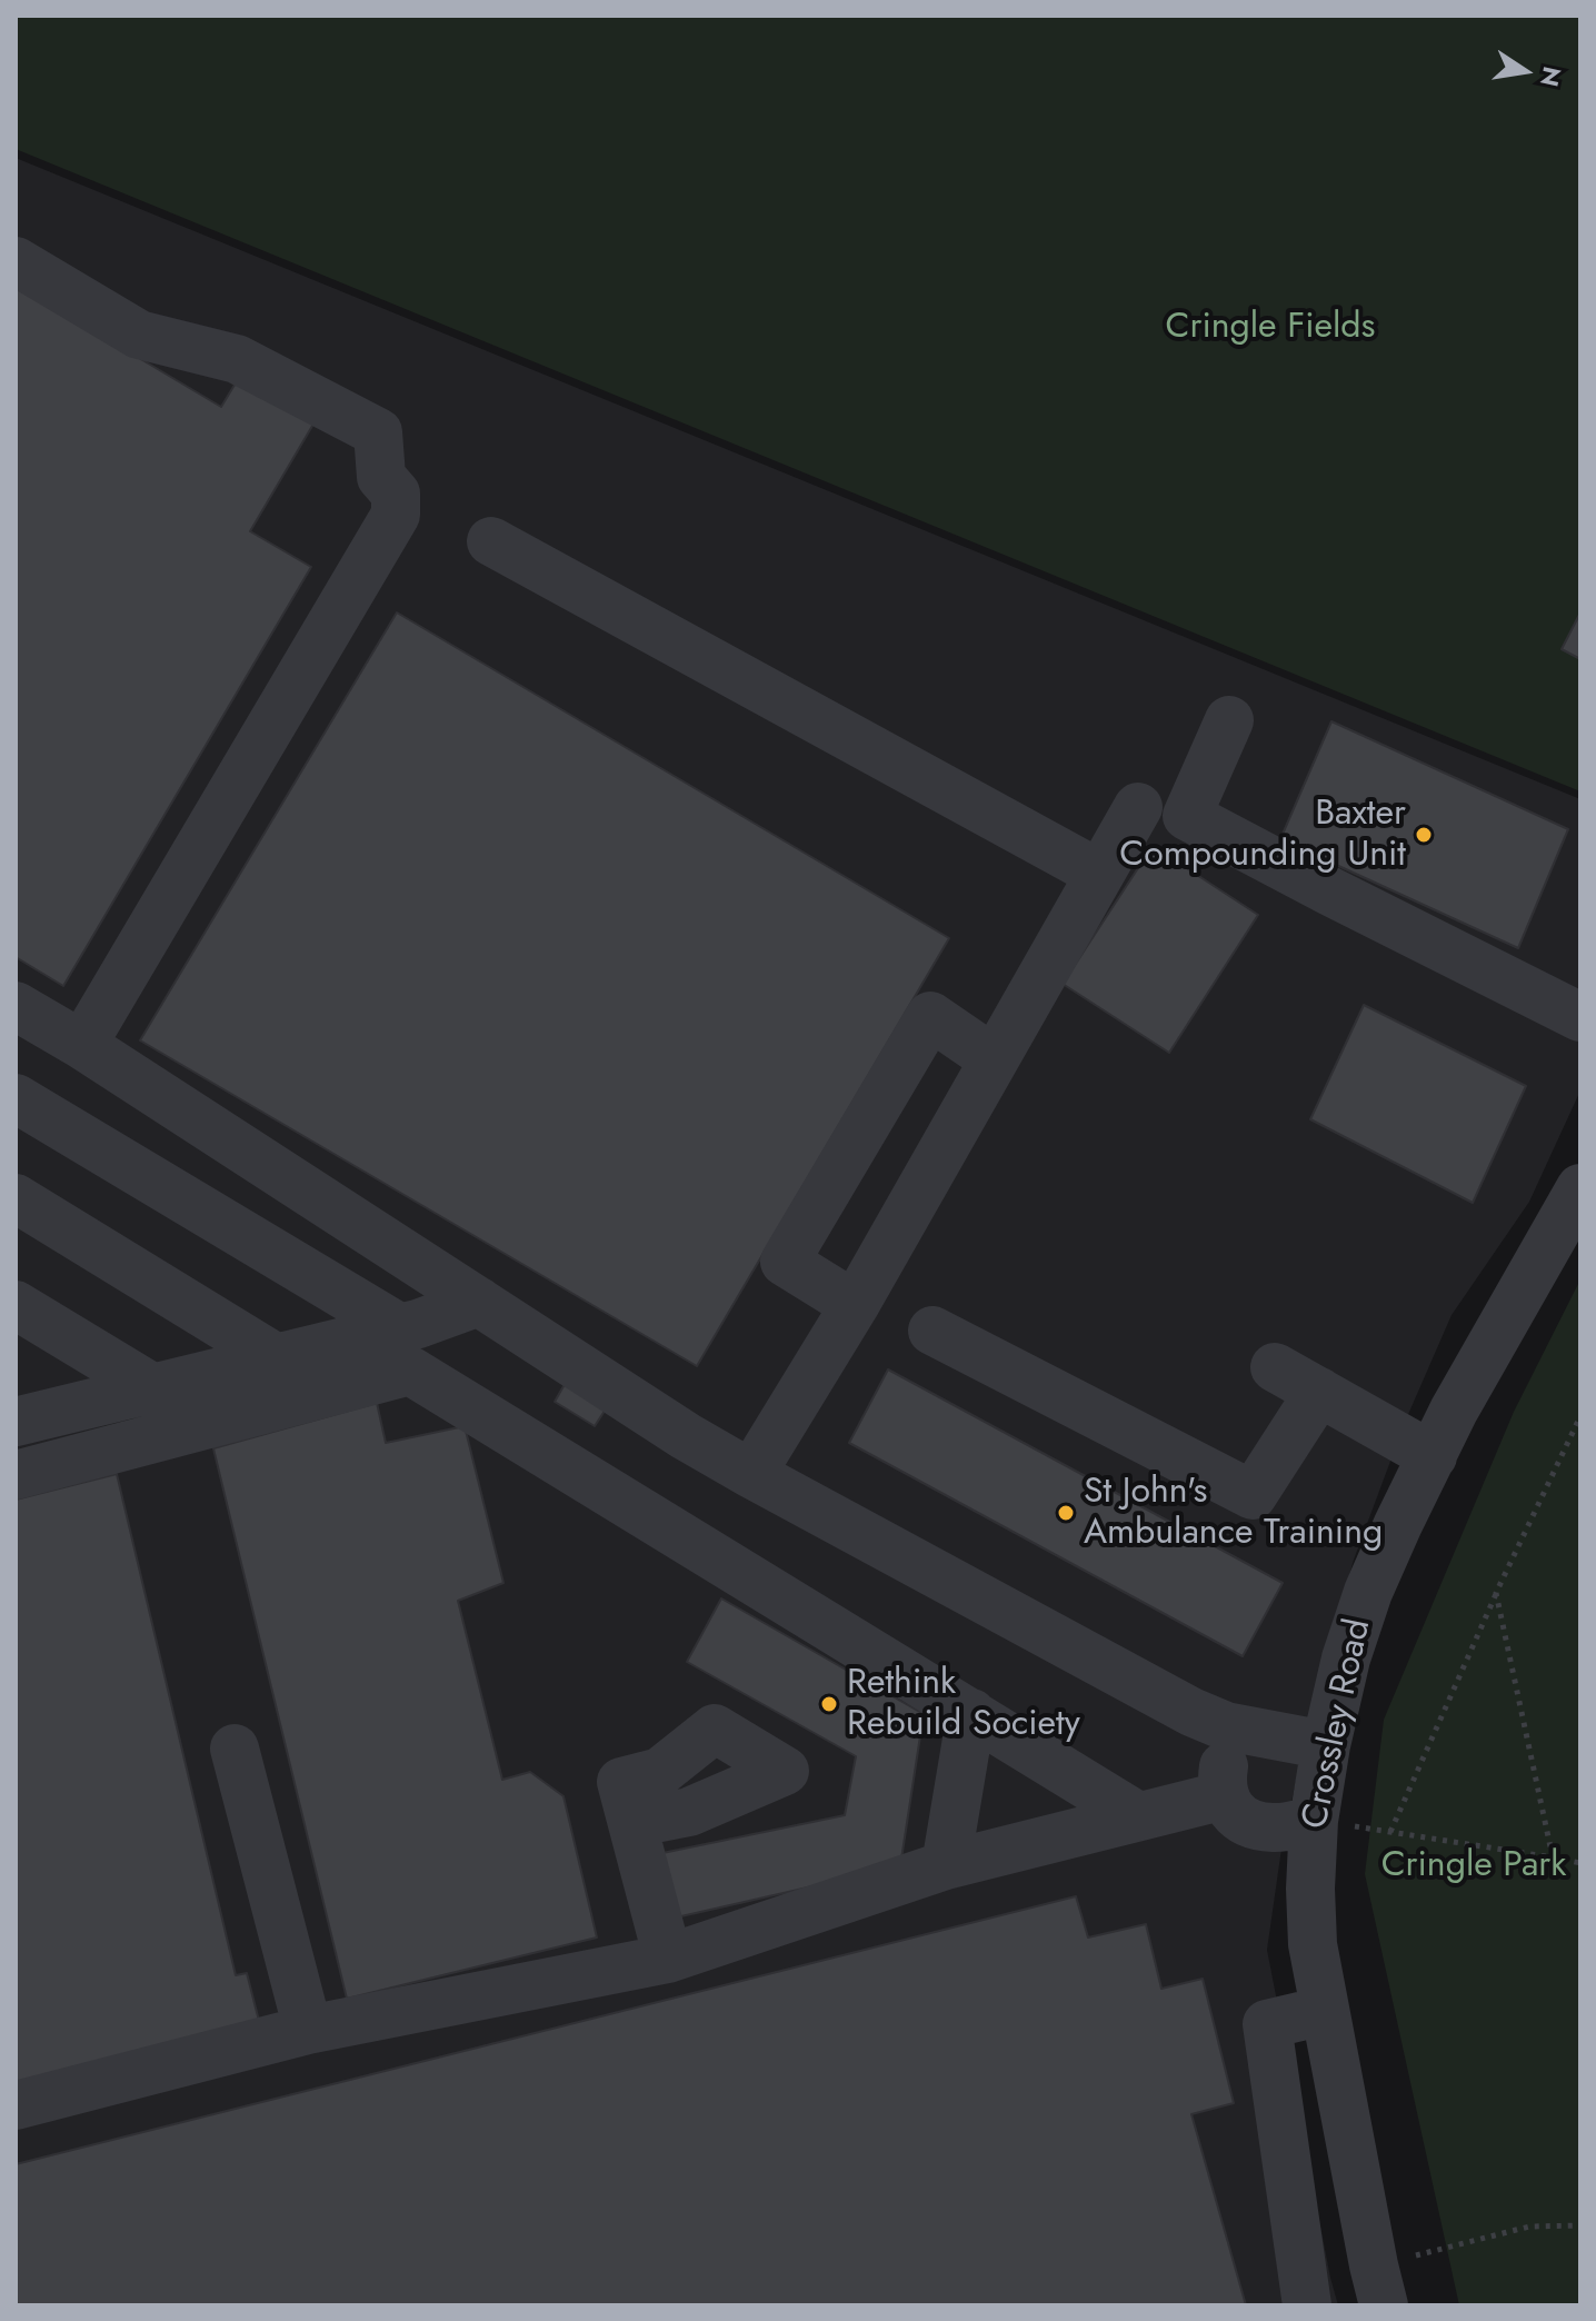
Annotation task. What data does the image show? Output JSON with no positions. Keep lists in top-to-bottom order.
{
  "streets": {
    "street": ["Crossley Road"]
  },
  "parks": ["Cringle Fields", "Cringle Park"],
  "places": ["Baxter Compounding Unit", "St John's Ambulance Training", "Rethink Rebuild Society"],
  "north": "right"
}
